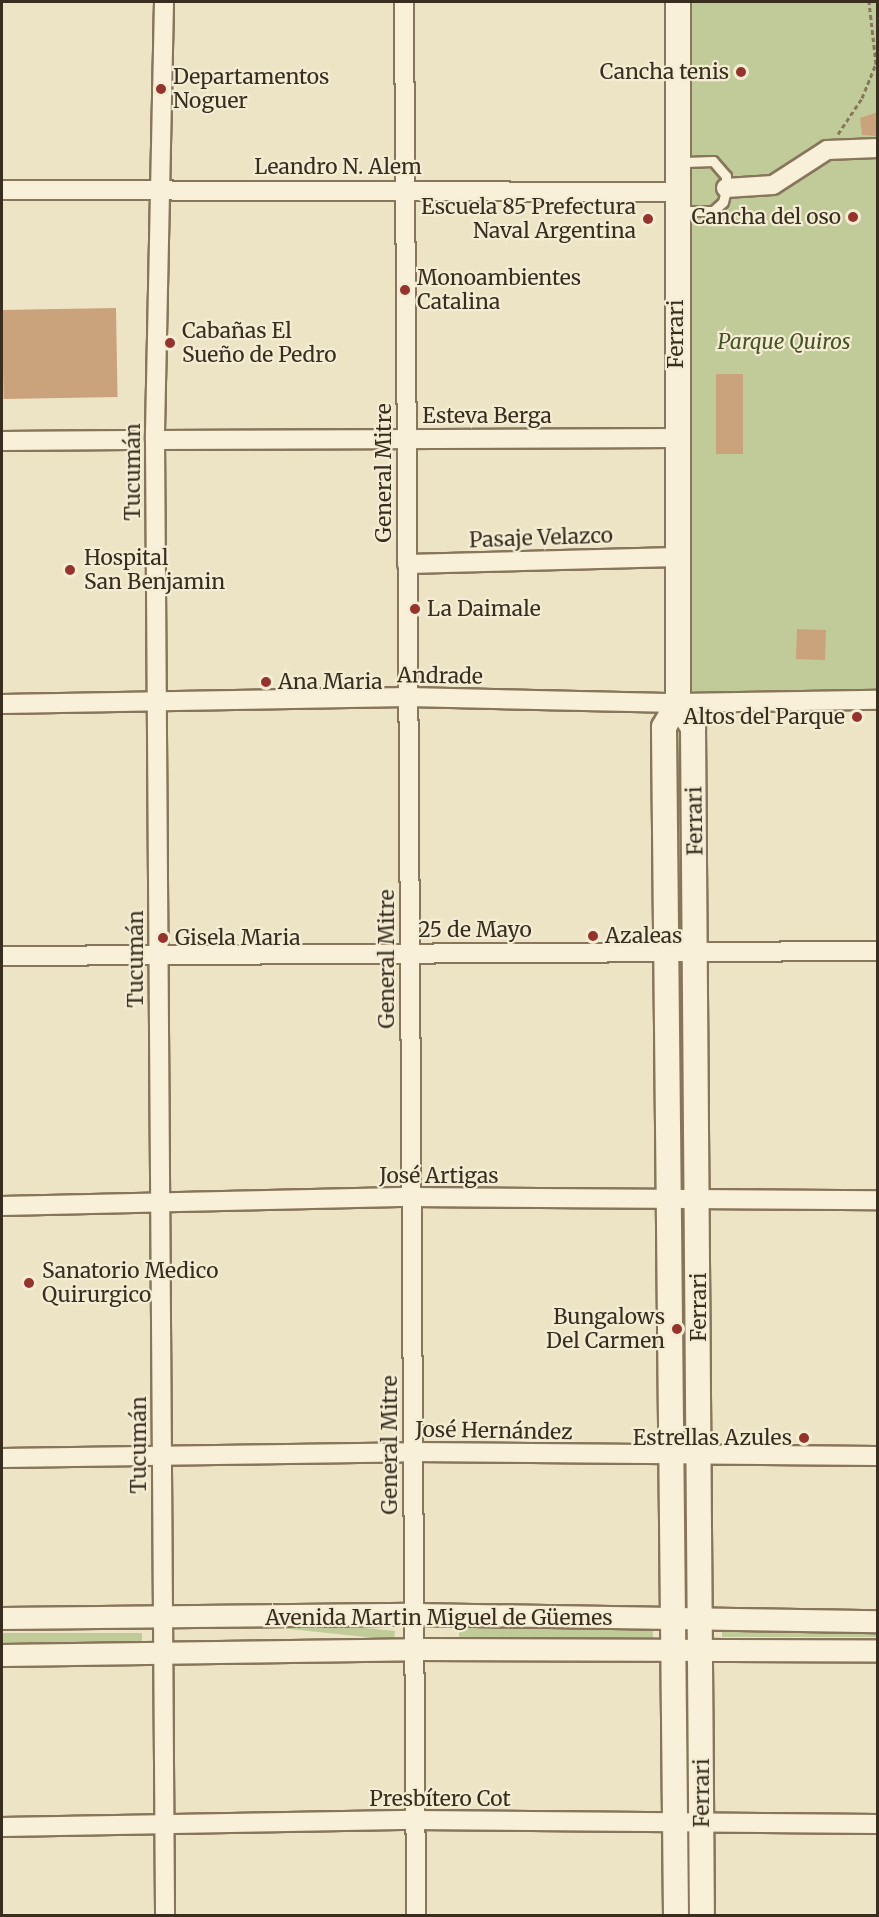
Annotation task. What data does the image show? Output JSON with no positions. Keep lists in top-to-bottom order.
{
  "streets": {
    "main road": ["Ferrari"],
    "street": [
      "Leandro N. Alem",
      "Esteva Berga",
      "Tucumán",
      "General Mitre",
      "Pasaje Velazco",
      "Andrade",
      "25 de Mayo",
      "José Artigas",
      "José Hernández",
      "Avenida Martin Miguel de Güemes",
      "Presbítero Cot"
    ]
  },
  "crossings": [
    ["Leandro N. Alem", "Ferrari"],
    ["Leandro N. Alem", "Tucumán"],
    ["Leandro N. Alem", "General Mitre"],
    ["Ferrari", "Esteva Berga"],
    ["Ferrari", "Pasaje Velazco"],
    ["Ferrari", "Andrade"],
    ["Ferrari", "25 de Mayo"],
    ["Ferrari", "José Artigas"],
    ["Ferrari", "José Hernández"],
    ["Ferrari", "Avenida Martin Miguel de Güemes"],
    ["Ferrari", "Presbítero Cot"],
    ["Esteva Berga", "Tucumán"],
    ["Esteva Berga", "General Mitre"],
    ["Tucumán", "Andrade"],
    ["Tucumán", "25 de Mayo"],
    ["Tucumán", "José Artigas"],
    ["Tucumán", "José Hernández"],
    ["Tucumán", "Avenida Martin Miguel de Güemes"],
    ["Tucumán", "Presbítero Cot"],
    ["General Mitre", "Pasaje Velazco"],
    ["General Mitre", "Andrade"],
    ["General Mitre", "25 de Mayo"],
    ["General Mitre", "José Artigas"],
    ["General Mitre", "José Hernández"],
    ["General Mitre", "Avenida Martin Miguel de Güemes"],
    ["General Mitre", "Presbítero Cot"]
  ],
  "parks": ["Parque Quiros"],
  "places": [
    "Cancha tenis",
    "Departamentos Noguer",
    "Cancha del oso",
    "Escuela 85 Prefectura Naval Argentina",
    "Monoambientes Catalina",
    "Cabañas El Sueño de Pedro",
    "Hospital San Benjamin",
    "La Daimale",
    "Ana Maria",
    "Altos del Parque",
    "Azaleas",
    "Gisela Maria",
    "Sanatorio Medico Quirurgico",
    "Bungalows Del Carmen",
    "Estrellas Azules"
  ]
}
